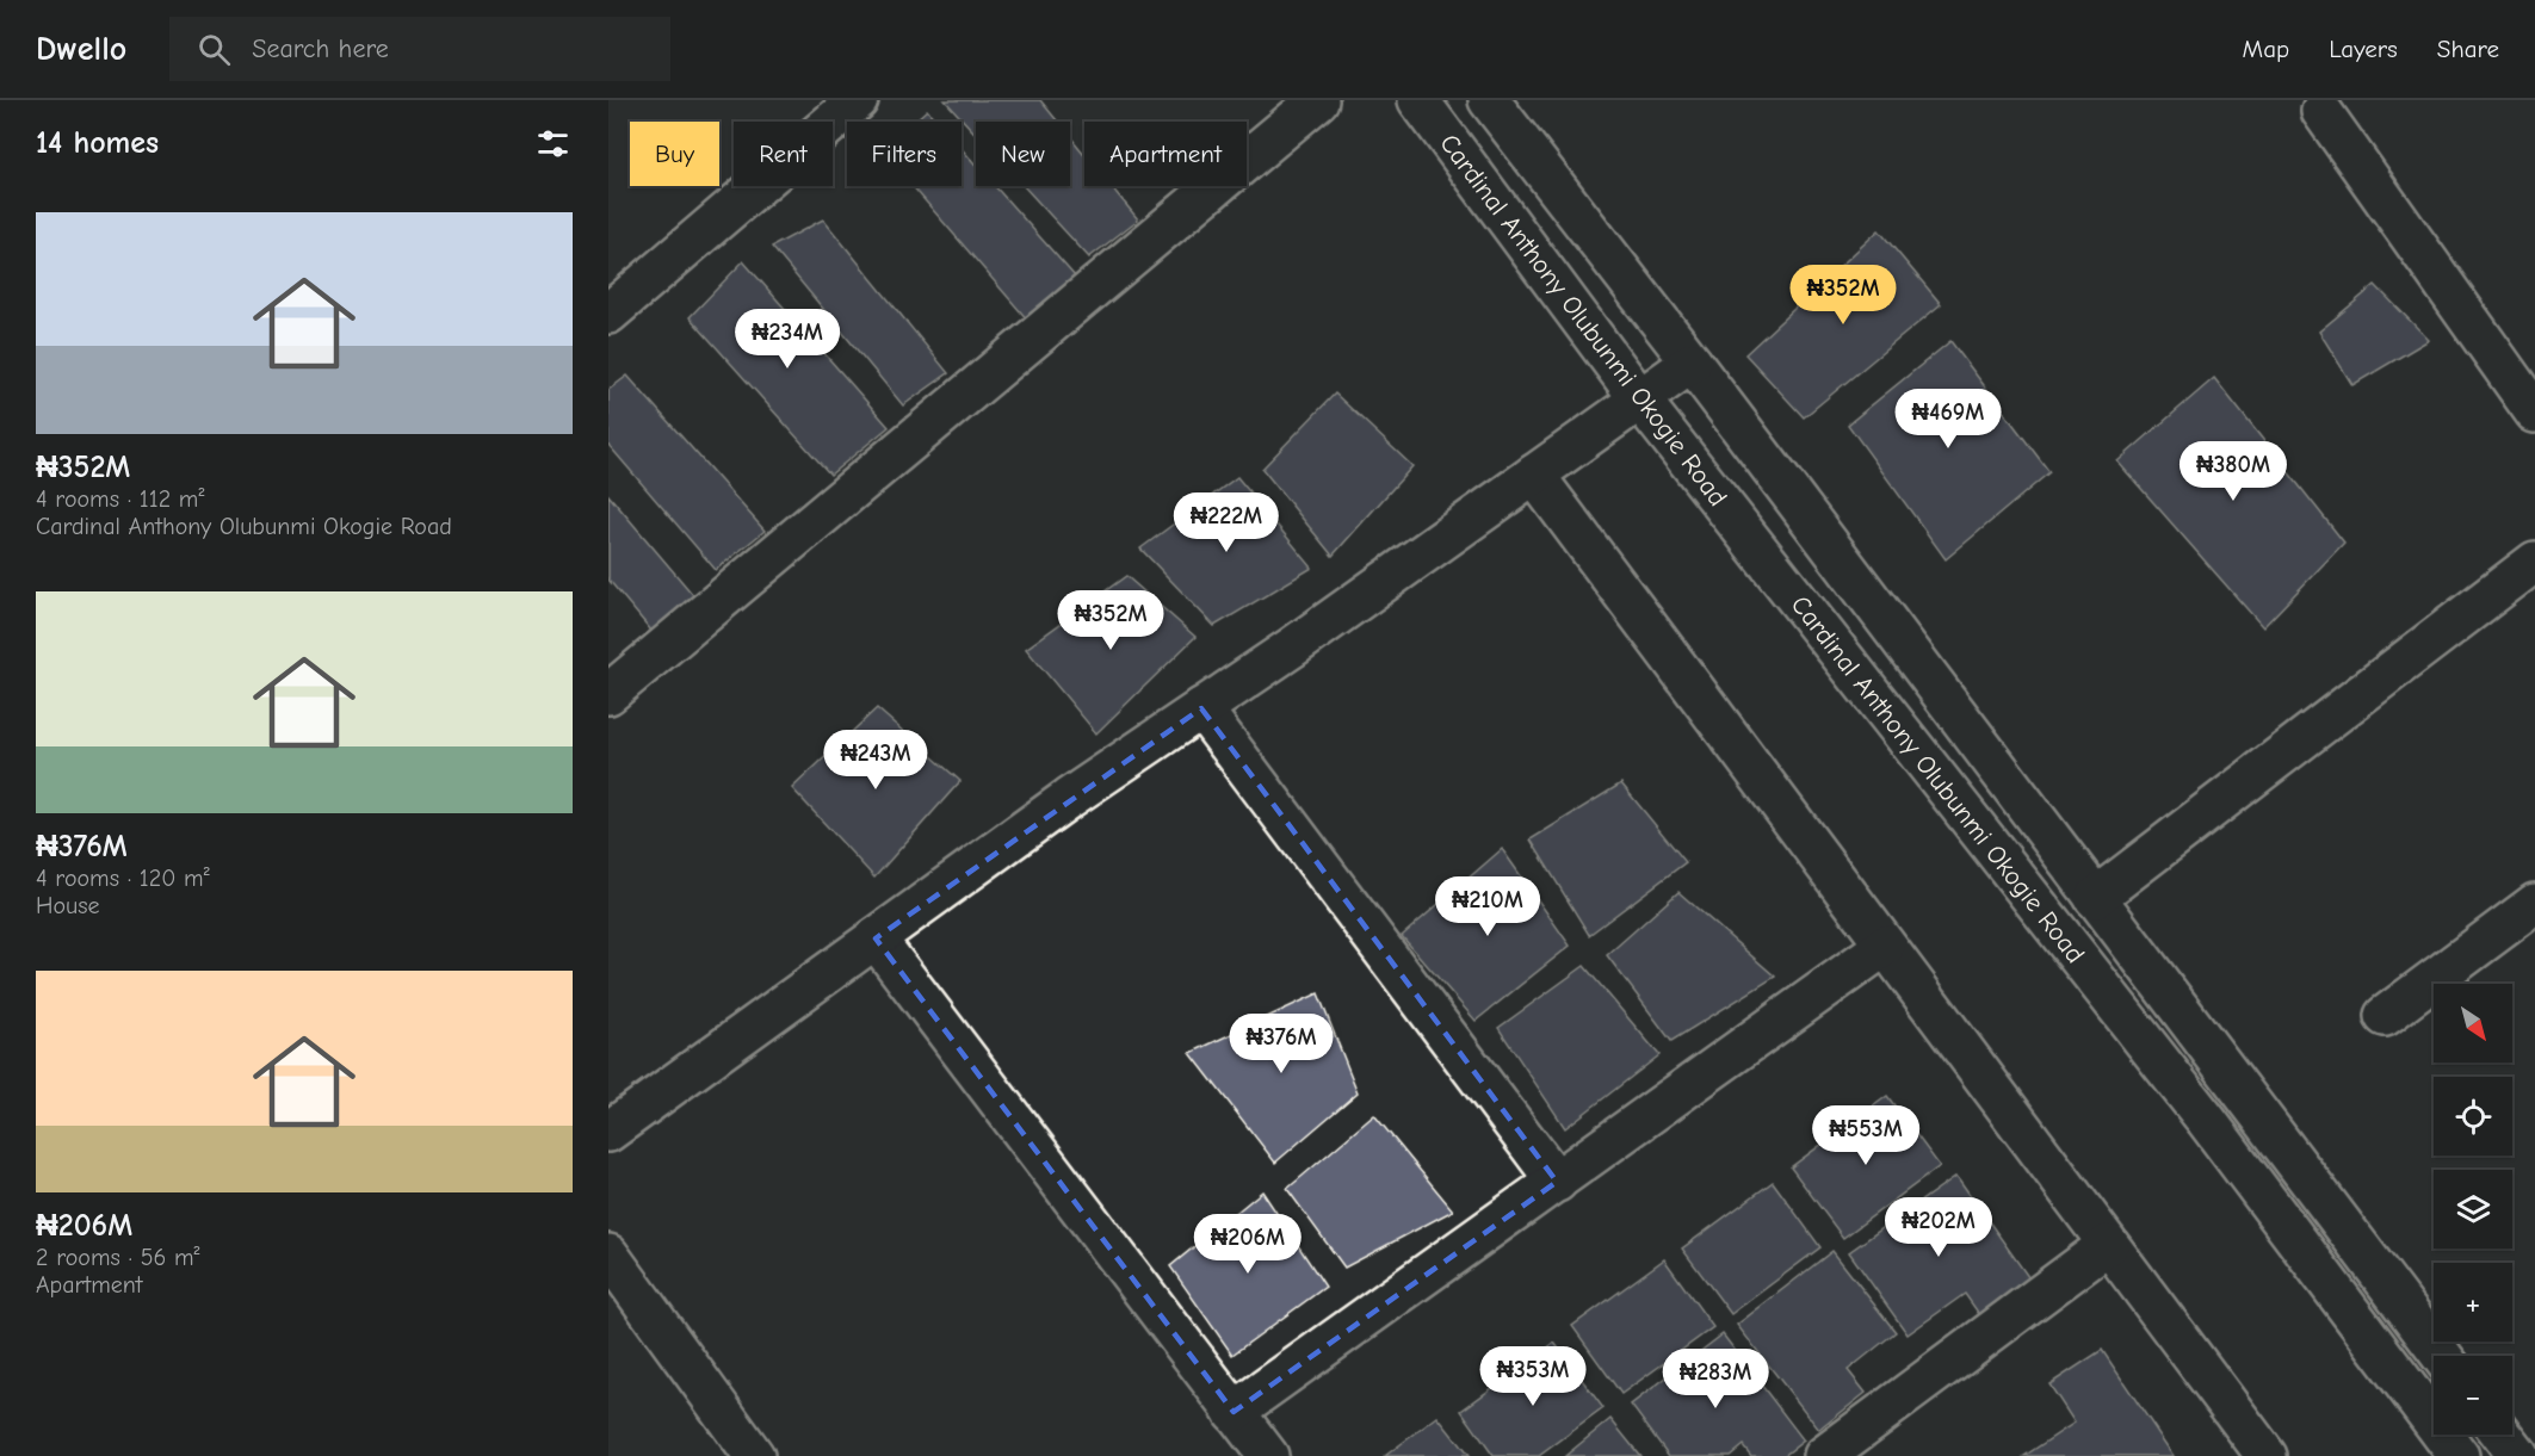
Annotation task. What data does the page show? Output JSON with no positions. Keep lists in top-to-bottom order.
{
  "streets": {
    "street": ["Cardinal Anthony Olubunmi Okogie Road"]
  },
  "north": "bottom right",
  "page": {
    "header": "Dwello",
    "search": "Search here",
    "nav": ["Map", "Layers", "Share"],
    "heading": "14 homes",
    "chip": [
      "Buy",
      "Rent",
      "Filters",
      "New",
      "Apartment"
    ],
    "list": [
      {
        "name": "₦352M",
        "note": "4 rooms · 112 m² · Cardinal Anthony Olubunmi Okogie Road"
      },
      {
        "name": "₦376M",
        "note": "4 rooms · 120 m² · House"
      },
      {
        "name": "₦206M",
        "note": "2 rooms · 56 m² · Apartment"
      }
    ],
    "price": [
      "₦352M",
      "₦234M",
      "₦469M",
      "₦380M",
      "₦222M",
      "₦352M",
      "₦243M",
      "₦210M",
      "₦376M",
      "₦553M",
      "₦202M",
      "₦206M",
      "₦353M",
      "₦283M"
    ],
    "map_buttons": ["+", "−"]
  }
}
